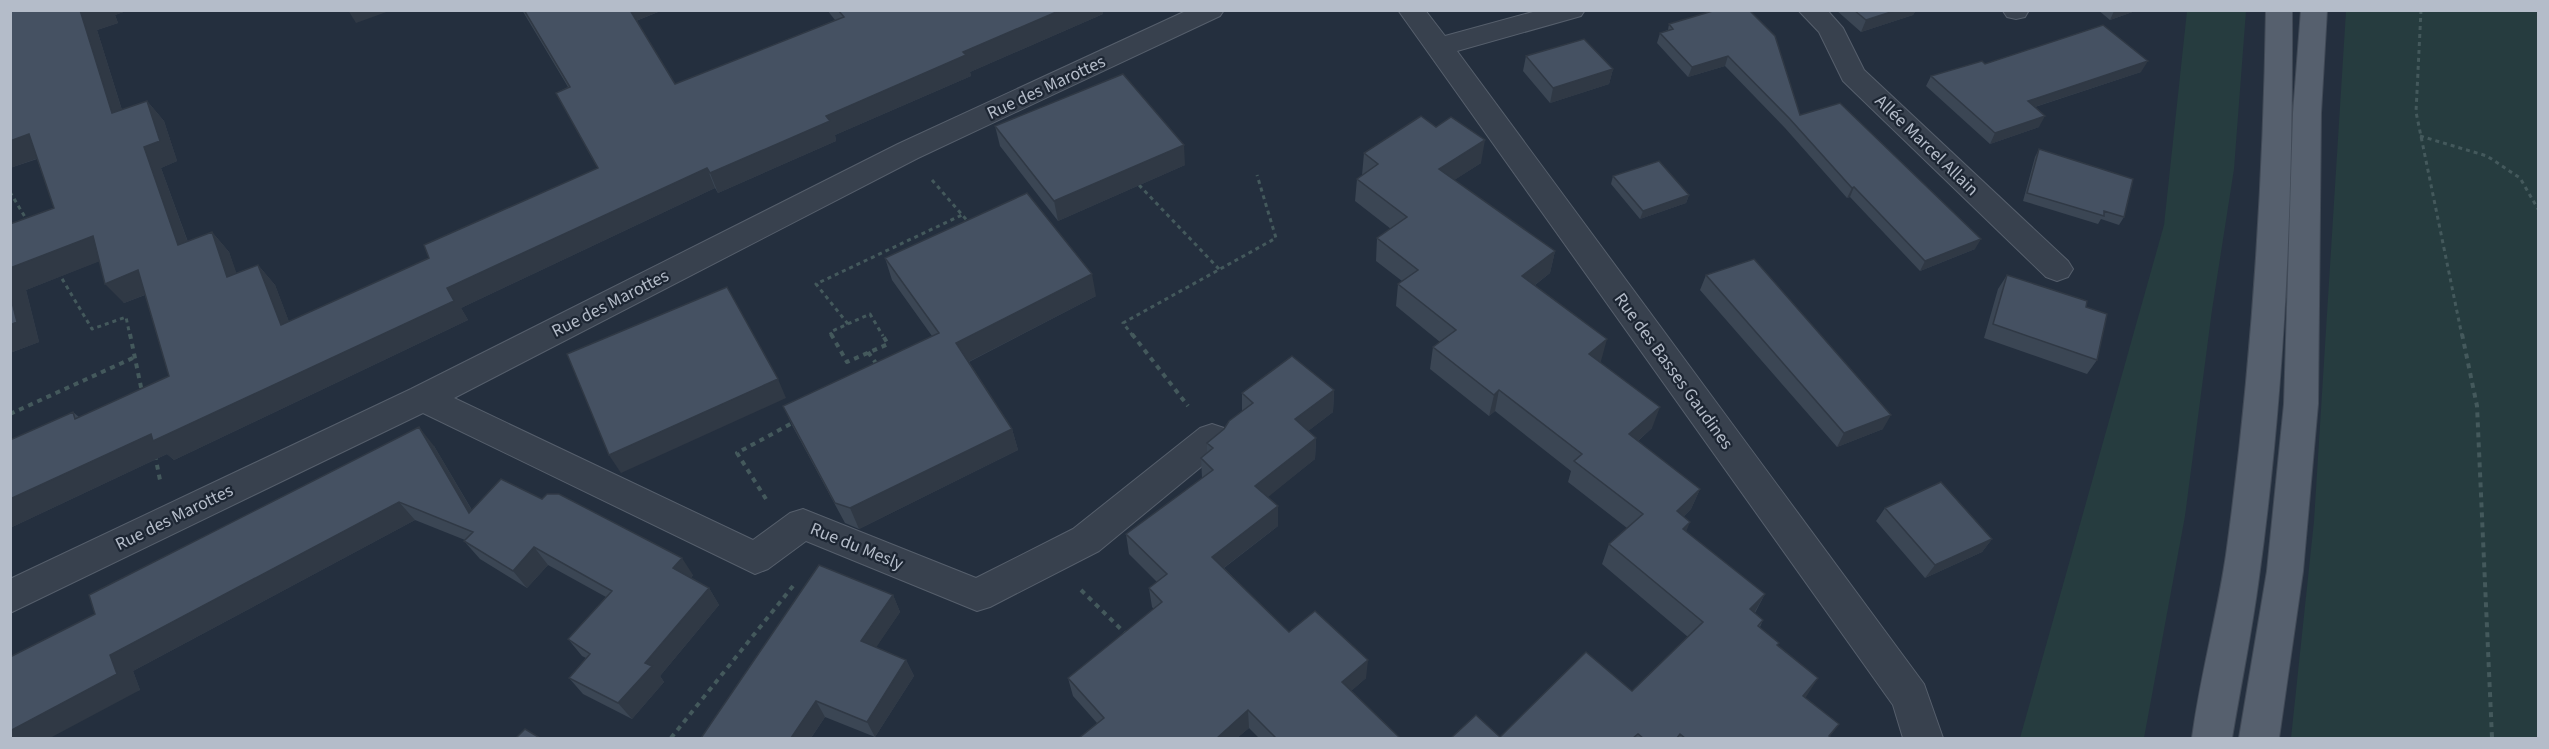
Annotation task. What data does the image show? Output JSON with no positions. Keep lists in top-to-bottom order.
{
  "streets": {
    "street": [
      "Rue des Marottes",
      "Allée Marcel Allain",
      "Rue des Basses Gaudines",
      "Rue du Mesly"
    ]
  },
  "crossings": [
    ["Rue des Marottes", "Rue du Mesly"]
  ]
}
